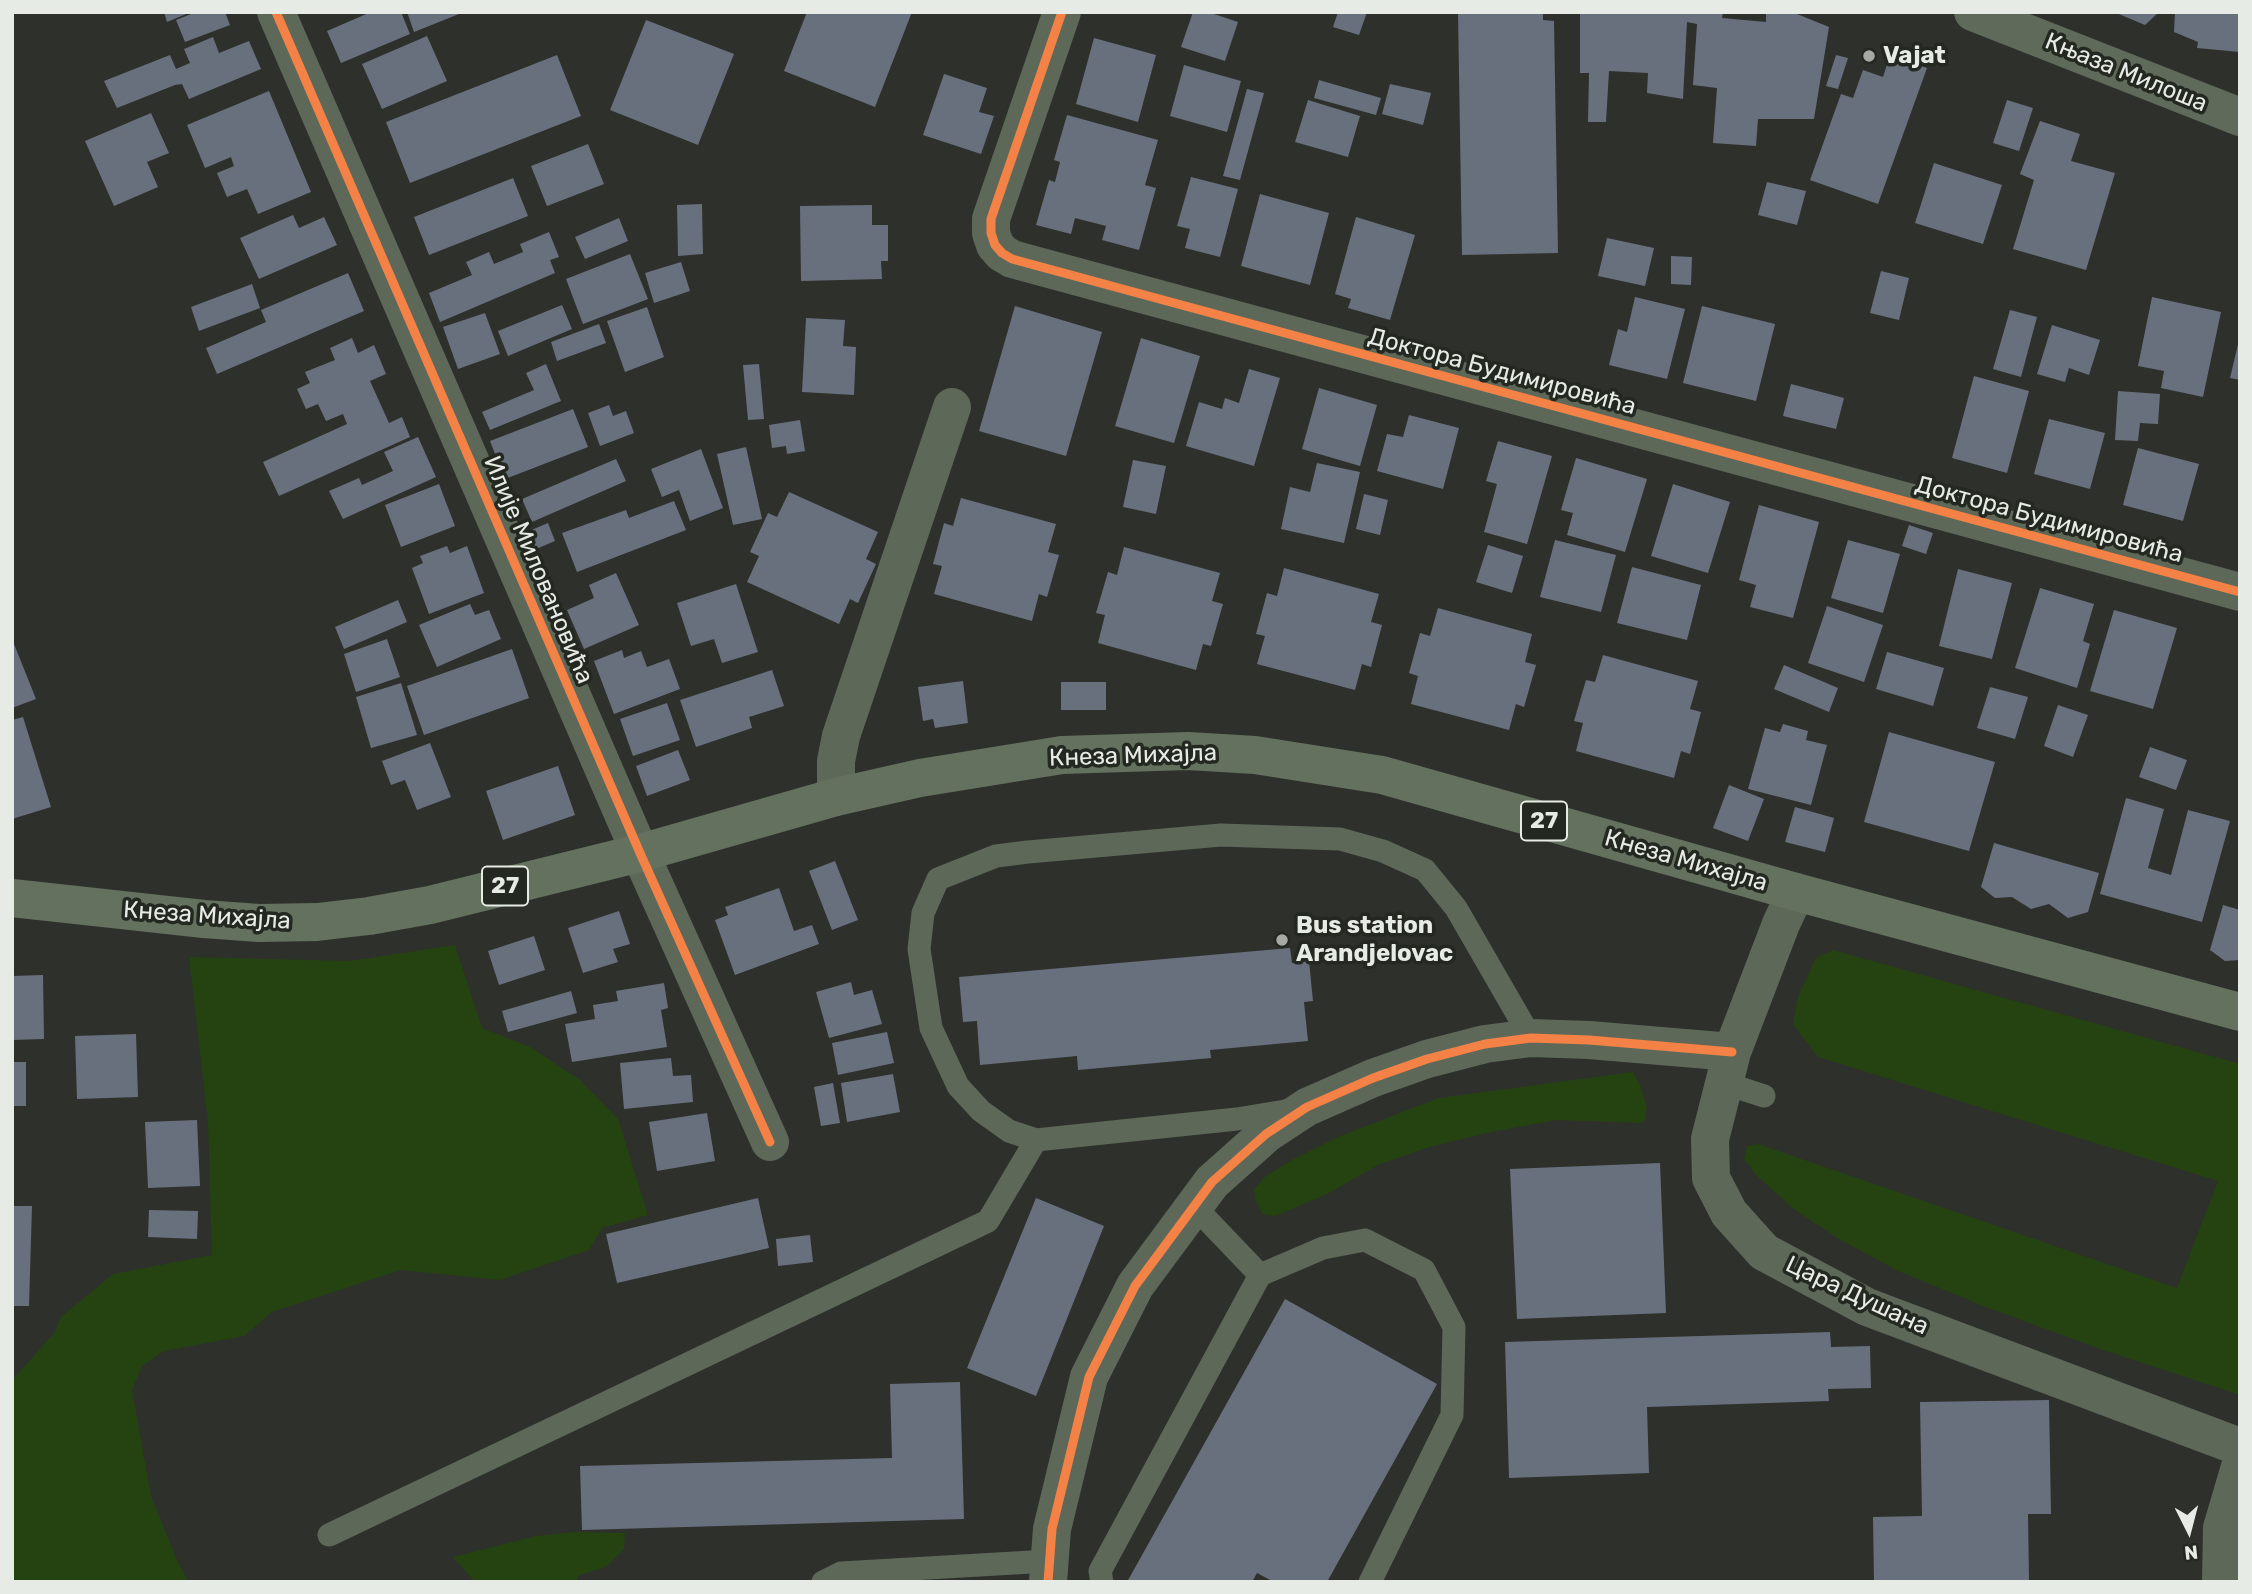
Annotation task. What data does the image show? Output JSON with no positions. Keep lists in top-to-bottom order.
{
  "streets": {
    "main road": ["Кнеза Михајла", "27"],
    "street": [
      "Књаза Милоша",
      "Доктора Будимировића",
      "Илије Миловановића",
      "Цара Душана"
    ]
  },
  "crossings": [
    ["Илије Миловановића", "Кнеза Михајла"],
    ["Кнеза Михајла", "Цара Душана"]
  ],
  "places": ["Vajat", "Bus station Arandjelovac"],
  "north": "bottom"
}
